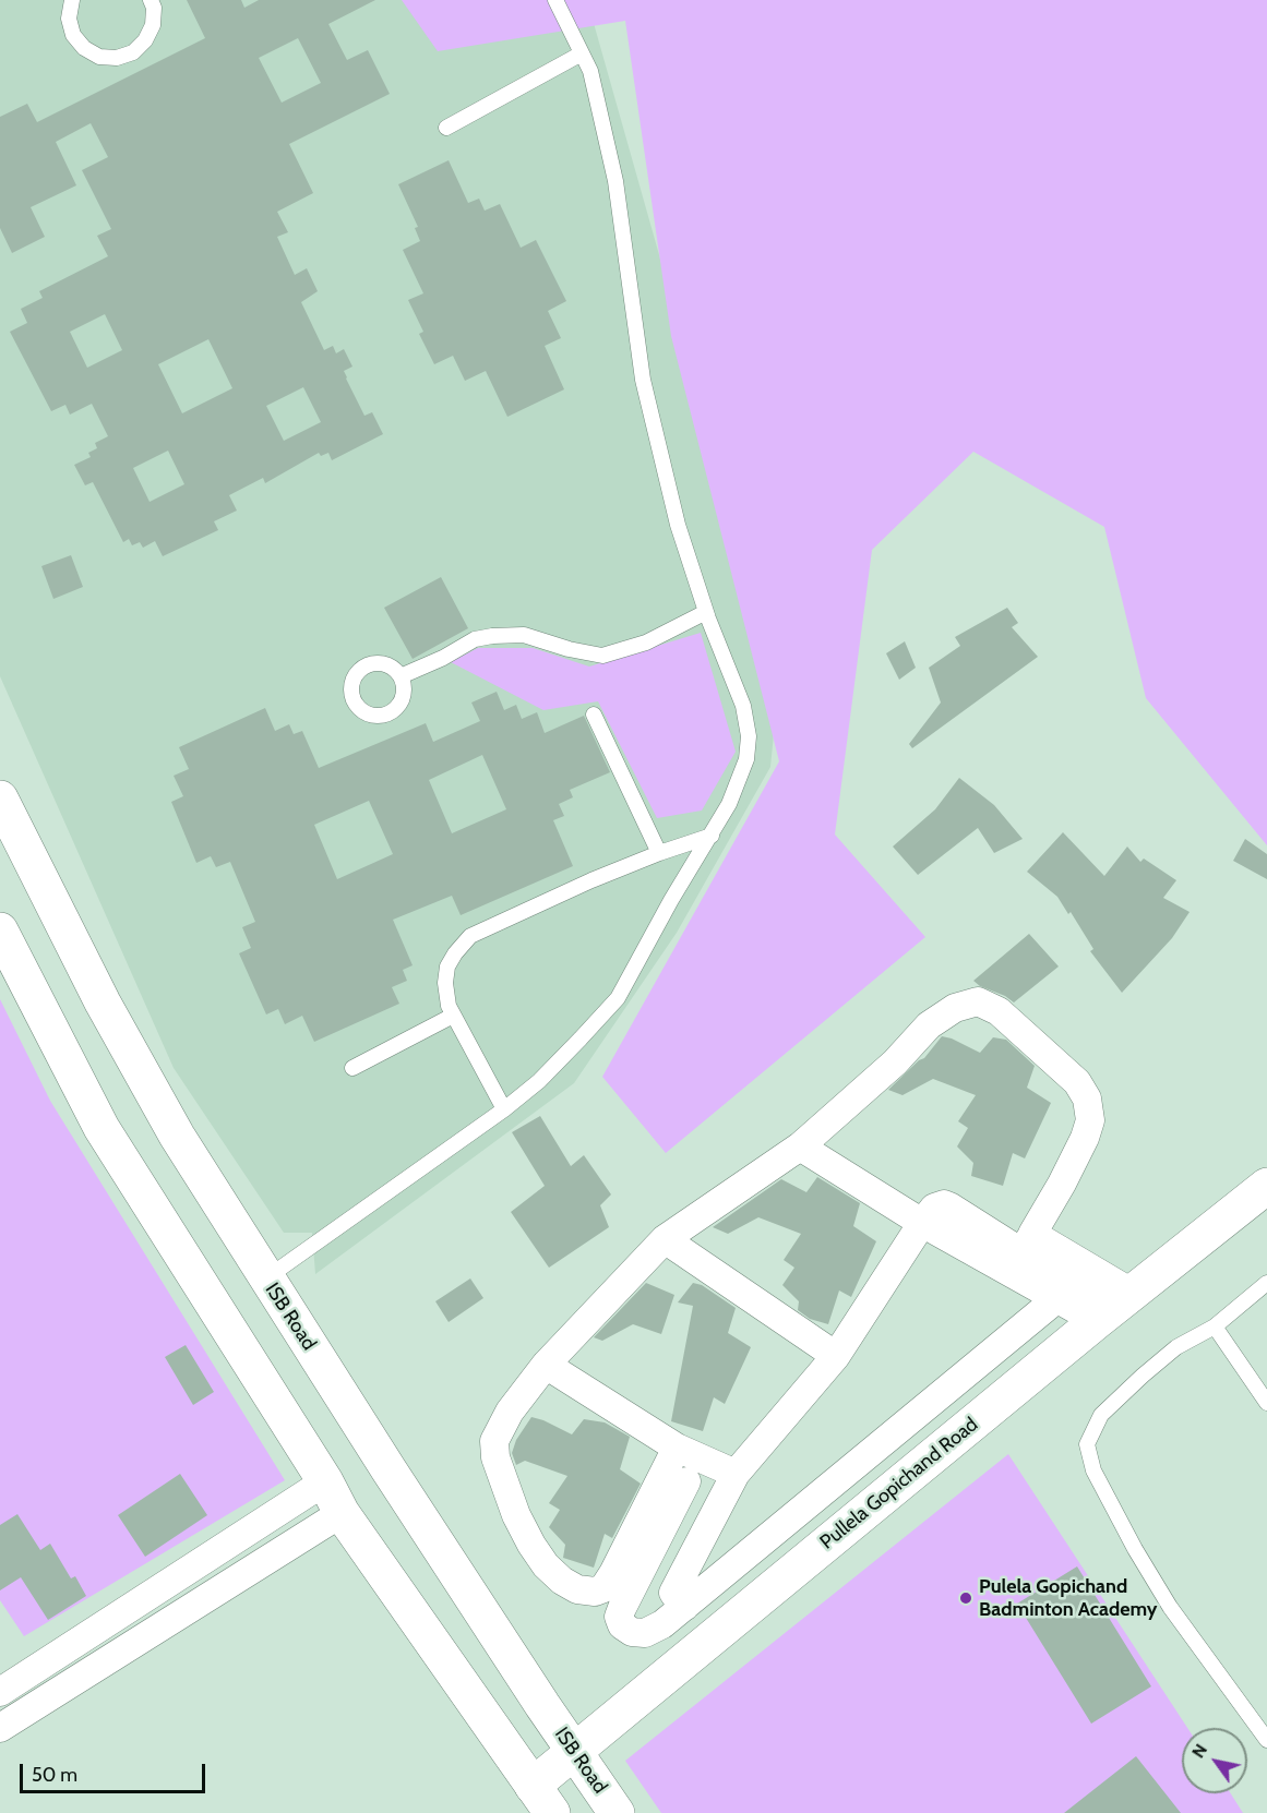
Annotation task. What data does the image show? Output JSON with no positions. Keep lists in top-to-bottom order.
{
  "streets": {
    "main road": ["ISB Road", "Pullela Gopichand Road"]
  },
  "crossings": [
    ["ISB Road", "Pullela Gopichand Road"]
  ],
  "places": ["Pulela Gopichand Badminton Academy"],
  "scale_bar": "50 m",
  "north": "top left"
}
